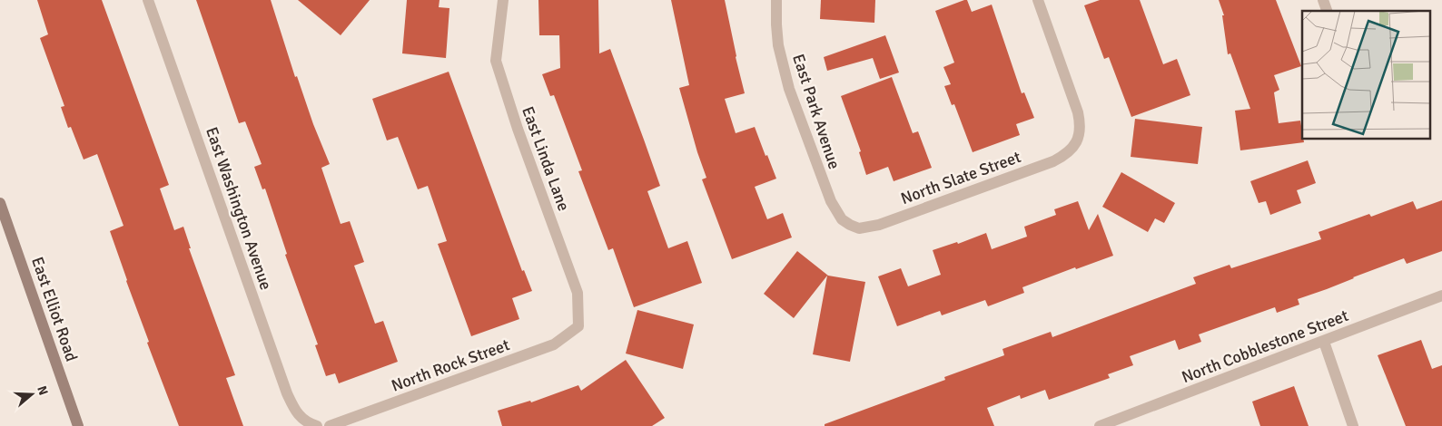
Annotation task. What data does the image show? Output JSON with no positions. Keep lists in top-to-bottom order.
{
  "streets": {
    "main road": ["East Elliot Road"],
    "street": [
      "East Park Avenue",
      "East Linda Lane",
      "North Slate Street",
      "East Washington Avenue",
      "North Cobblestone Street",
      "North Rock Street"
    ]
  },
  "crossings": [
    ["East Park Avenue", "North Slate Street"],
    ["East Linda Lane", "North Rock Street"]
  ],
  "north": "right"
}
